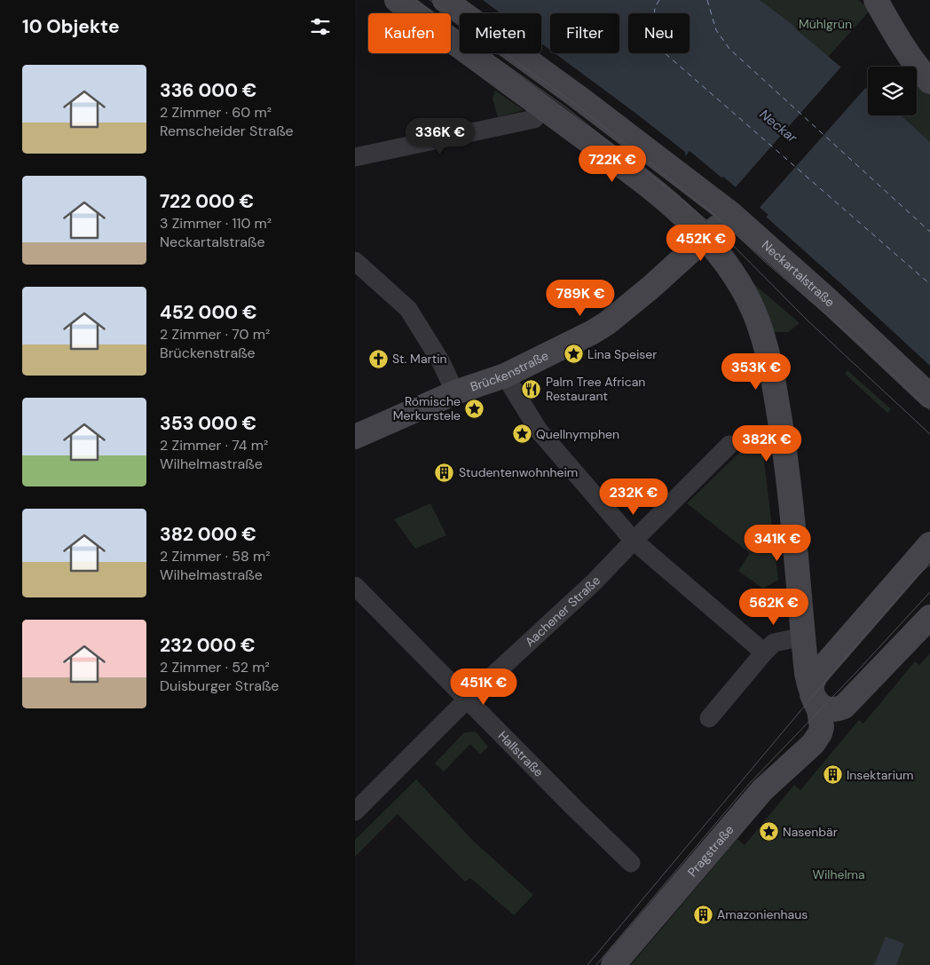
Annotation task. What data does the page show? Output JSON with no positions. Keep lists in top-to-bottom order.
{
  "streets": {
    "main road": ["Neckartalstraße", "Brückenstraße", "Pragstraße"],
    "street": ["Aachener Straße", "Hallstraße"]
  },
  "crossings": [
    ["Neckartalstraße", "Brückenstraße"],
    ["Neckartalstraße", "Pragstraße"],
    ["Brückenstraße", "Pragstraße"],
    ["Aachener Straße", "Hallstraße"]
  ],
  "water": ["Neckar"],
  "parks": ["Mühlgrün", "Wilhelma"],
  "places": {
    "place": [
      "Lina Speiser",
      "Römische Merkurstele",
      "Quellnymphen",
      "Nasenbär"
    ],
    "church": ["St. Martin"],
    "restaurant": ["Palm Tree African Restaurant"],
    "building": ["Studentenwohnheim", "Insektarium", "Amazonienhaus"]
  },
  "page": {
    "heading": "10 Objekte",
    "chip": [
      "Kaufen",
      "Mieten",
      "Filter",
      "Neu"
    ],
    "list": [
      {
        "name": "336 000 €",
        "note": "2 Zimmer · 60 m² · Remscheider Straße"
      },
      {
        "name": "722 000 €",
        "note": "3 Zimmer · 110 m² · Neckartalstraße"
      },
      {
        "name": "452 000 €",
        "note": "2 Zimmer · 70 m² · Brückenstraße"
      },
      {
        "name": "353 000 €",
        "note": "2 Zimmer · 74 m² · Wilhelmastraße"
      },
      {
        "name": "382 000 €",
        "note": "2 Zimmer · 58 m² · Wilhelmastraße"
      },
      {
        "name": "232 000 €",
        "note": "2 Zimmer · 52 m² · Duisburger Straße"
      }
    ],
    "price": [
      "336K €",
      "722K €",
      "452K €",
      "789K €",
      "353K €",
      "382K €",
      "232K €",
      "341K €",
      "562K €",
      "451K €"
    ]
  }
}
